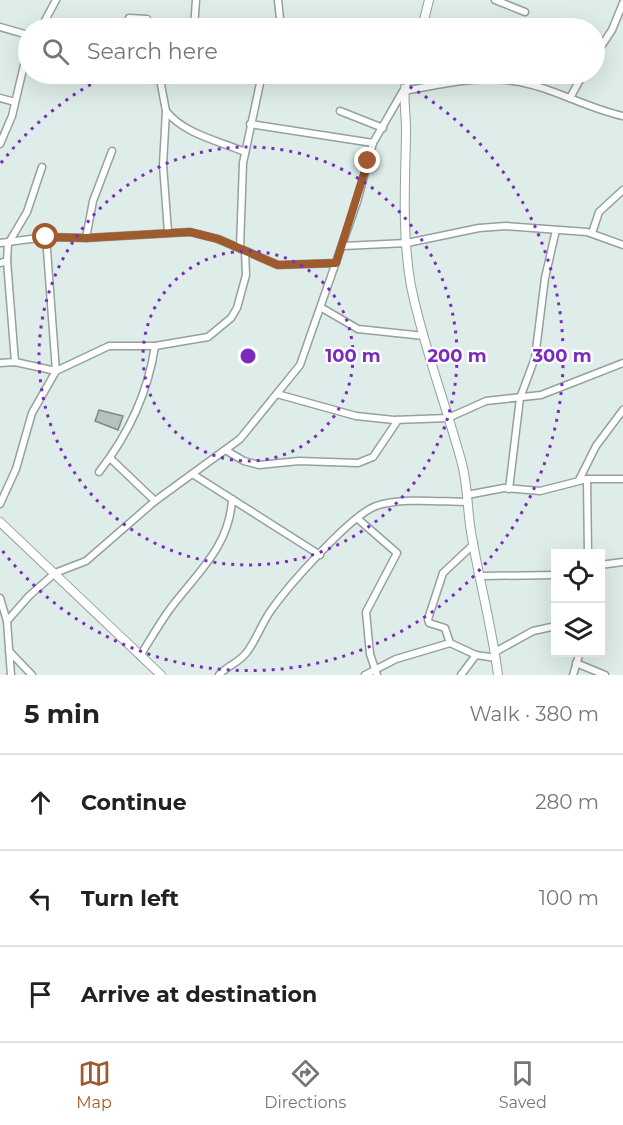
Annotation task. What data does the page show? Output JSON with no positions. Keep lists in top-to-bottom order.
{
  "page": {
    "search": "Search here",
    "heading": ["5 min", "Walk · 380 m"],
    "list": [
      ["Continue", "280 m"],
      ["Turn left", "100 m"],
      "Arrive at destination"
    ],
    "nav": ["Map", "Directions", "Saved"]
  },
  "rings": ["100 m", "200 m", "300 m"]
}
